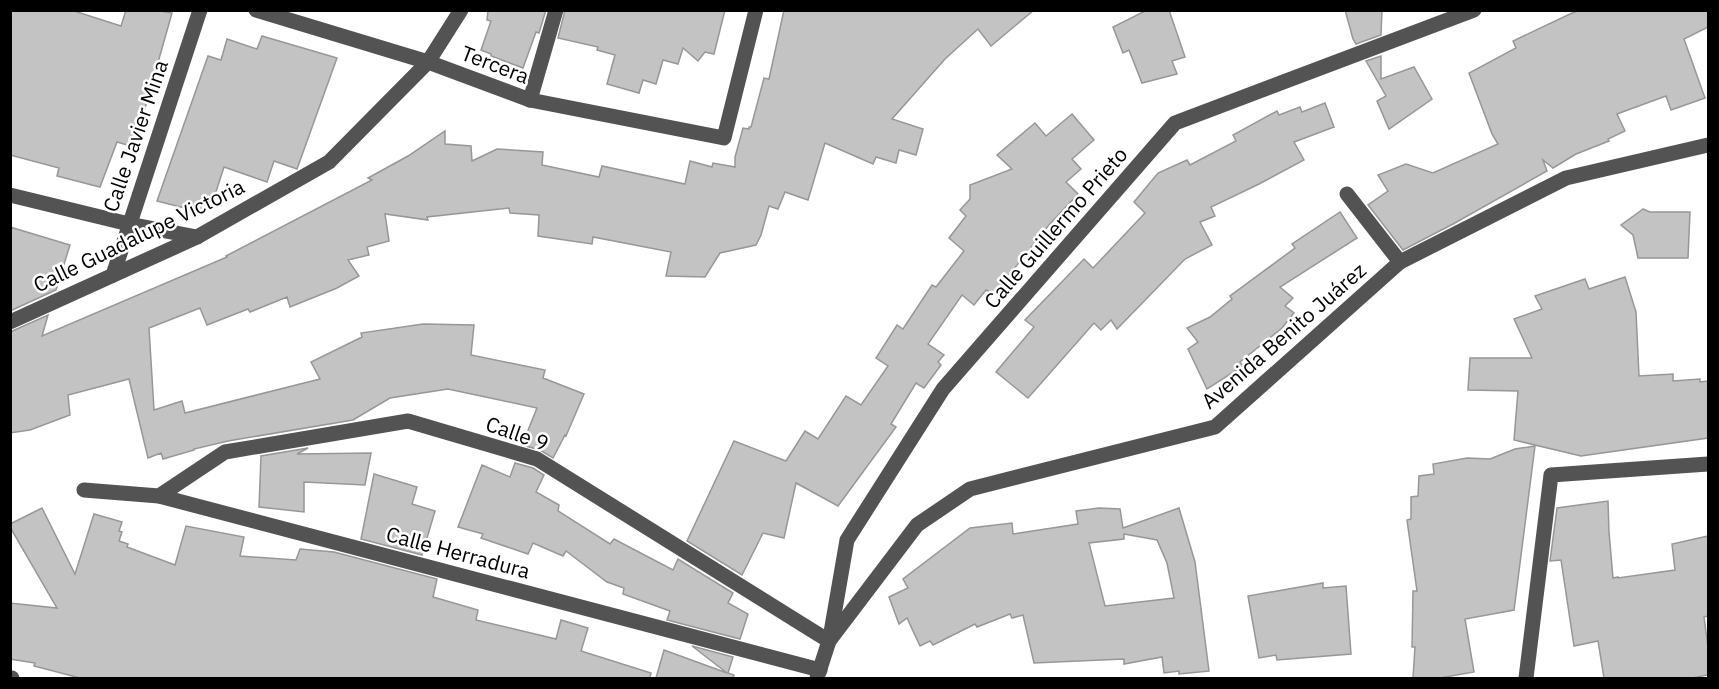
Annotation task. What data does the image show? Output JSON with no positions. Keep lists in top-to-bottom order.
{
  "streets": {
    "street": [
      "Tercera",
      "Calle Javier Mina",
      "Calle Guillermo Prieto",
      "Calle Guadalupe Victoria",
      "Avenida Benito Juárez",
      "Calle 9",
      "Calle Herradura"
    ]
  },
  "crossings": [
    ["Tercera", "Calle Guadalupe Victoria"],
    ["Calle Javier Mina", "Calle Guadalupe Victoria"],
    ["Calle Guillermo Prieto", "Avenida Benito Juárez"],
    ["Calle Guillermo Prieto", "Calle 9"],
    ["Avenida Benito Juárez", "Calle 9"],
    ["Avenida Benito Juárez", "Calle Herradura"],
    ["Calle 9", "Calle Herradura"]
  ]
}
